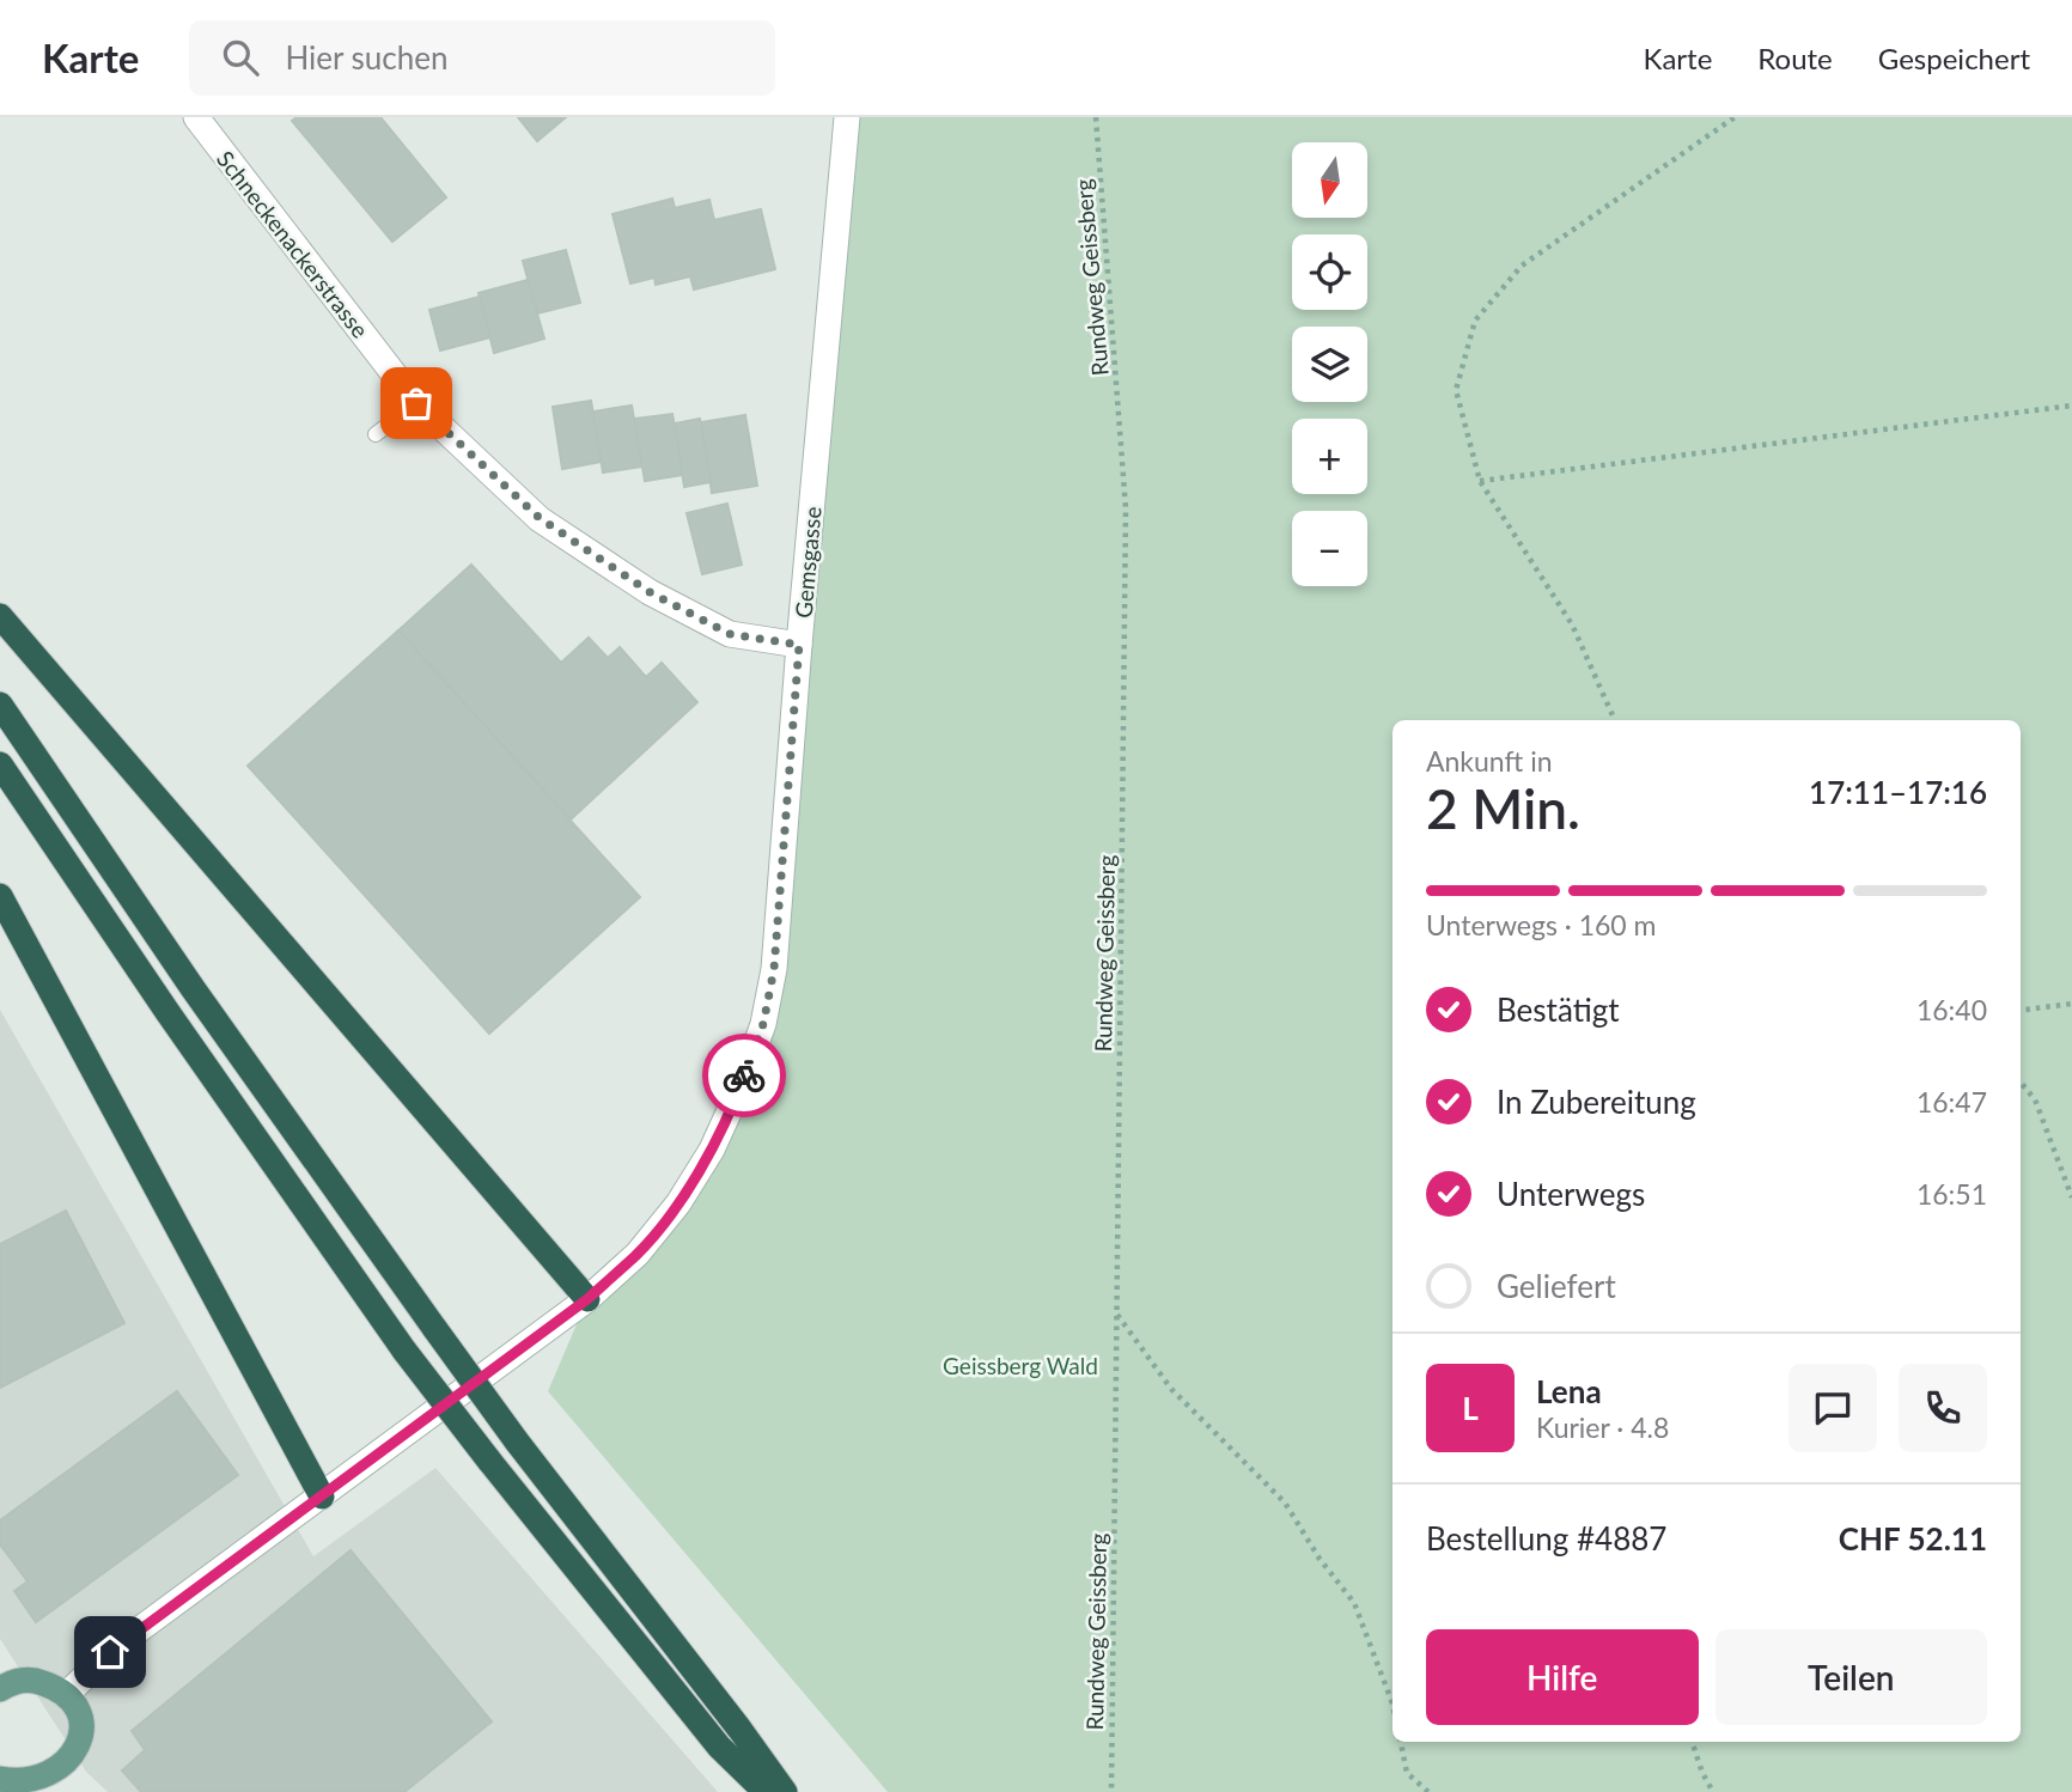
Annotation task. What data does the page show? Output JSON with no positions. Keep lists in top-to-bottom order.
{
  "streets": {
    "street": ["Schneckenackerstrasse", "Gemsgasse"],
    "path": ["Rundweg Geissberg"]
  },
  "crossings": [
    ["Schneckenackerstrasse", "Gemsgasse"]
  ],
  "parks": ["Geissberg Wald"],
  "north": "bottom",
  "page": {
    "header": "Karte",
    "search": "Hier suchen",
    "nav": ["Karte", "Route", "Gespeichert"],
    "map_buttons": ["+", "−"],
    "heading": ["2 Min.", "Ankunft in", "17:11–17:16"],
    "panel": [
      "Lena",
      "Kurier · 4.8",
      "Bestellung #4887",
      "CHF 52.11"
    ],
    "bar": "Unterwegs · 160 m",
    "list": [
      ["Bestätigt", "16:40"],
      ["In Zubereitung", "16:47"],
      ["Unterwegs", "16:51"],
      "Geliefert"
    ],
    "round": "L",
    "buttons": ["Hilfe", "Teilen"]
  }
}
